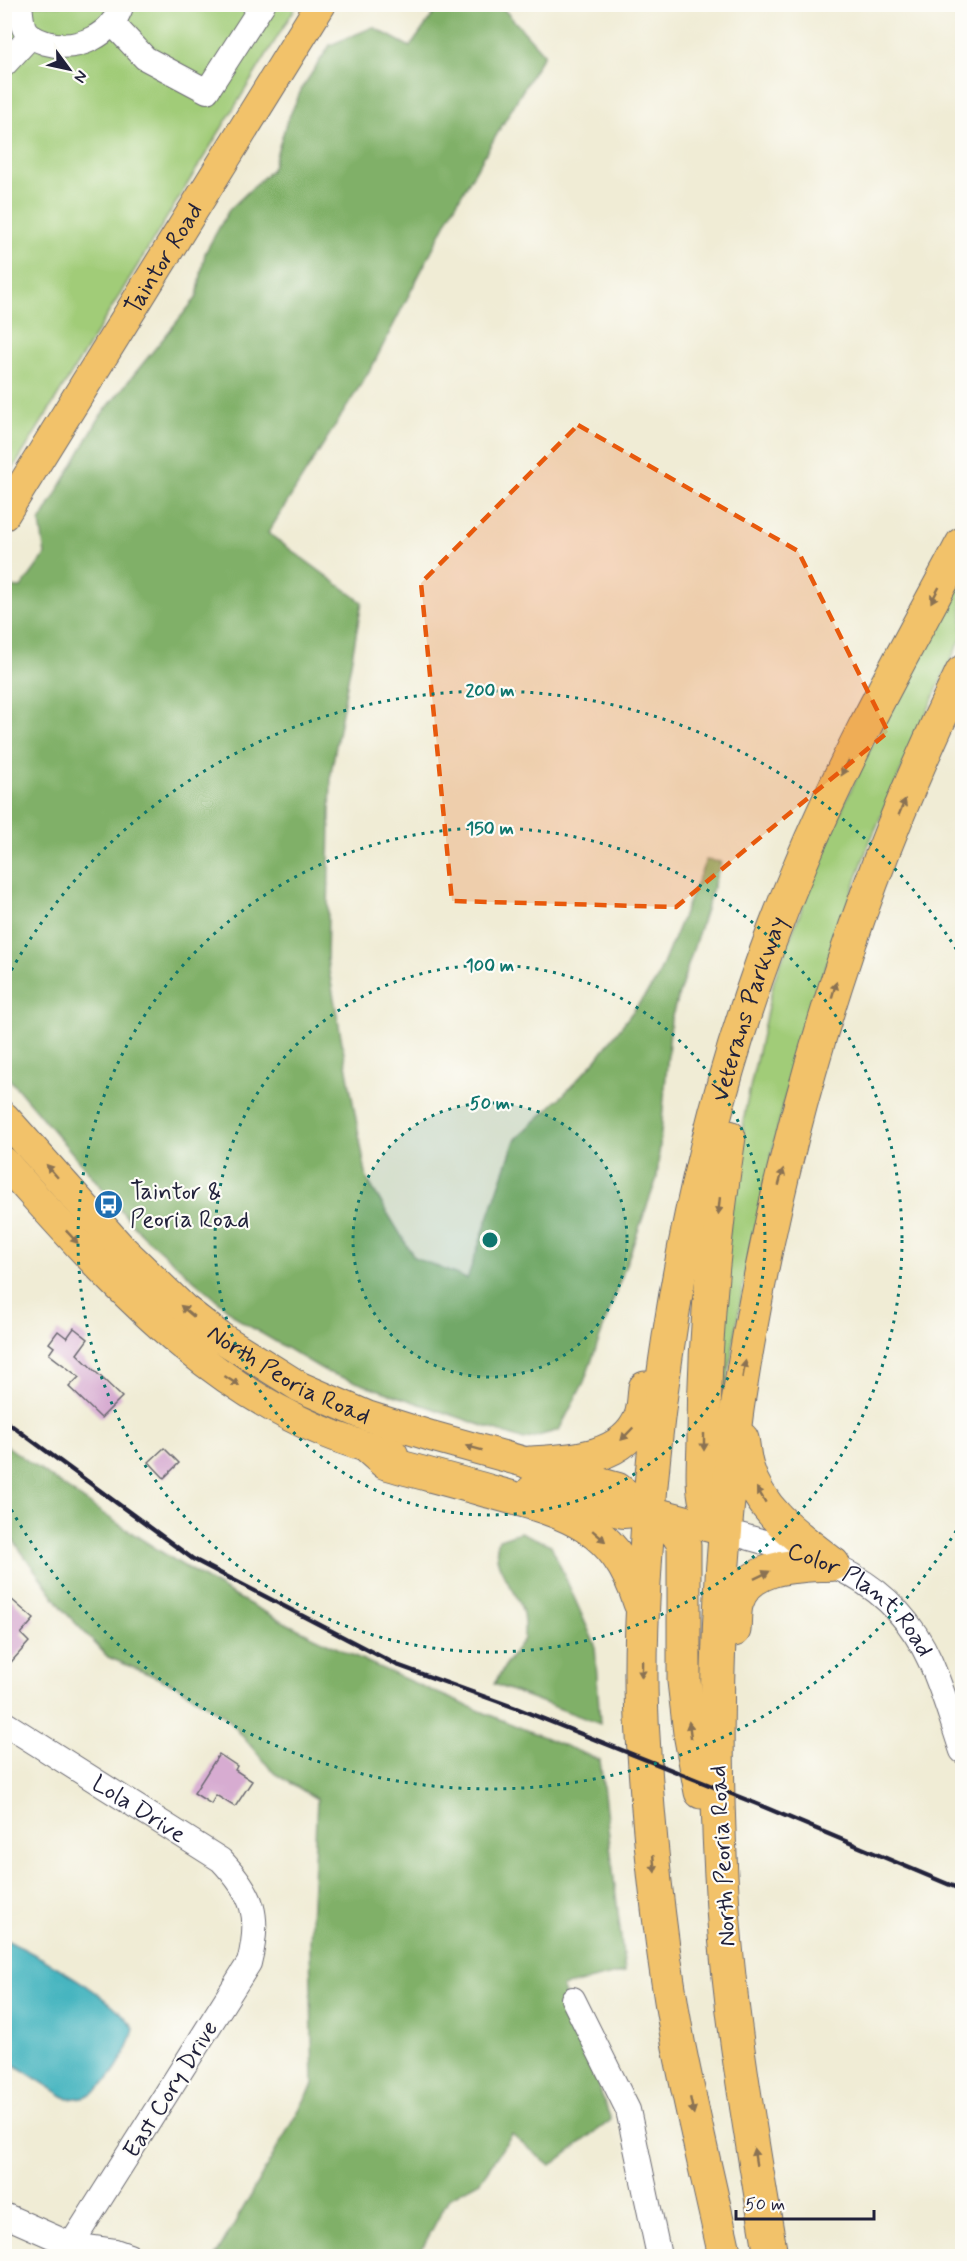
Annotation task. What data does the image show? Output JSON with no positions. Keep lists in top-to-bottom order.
{
  "streets": {
    "highway": ["Veterans Parkway", "North Peoria Road"],
    "main road": ["Taintor Road"],
    "street": ["Color Plant Road", "Lola Drive", "East Cory Drive"]
  },
  "crossings": [
    ["Veterans Parkway", "North Peoria Road"],
    ["North Peoria Road", "Color Plant Road"],
    ["Lola Drive", "East Cory Drive"]
  ],
  "places": {
    "bus stop": ["Taintor & Peoria Road"]
  },
  "scale_bar": "50 m",
  "north": "bottom right",
  "rings": [
    "200 m",
    "150 m",
    "100 m",
    "50 m"
  ]
}
